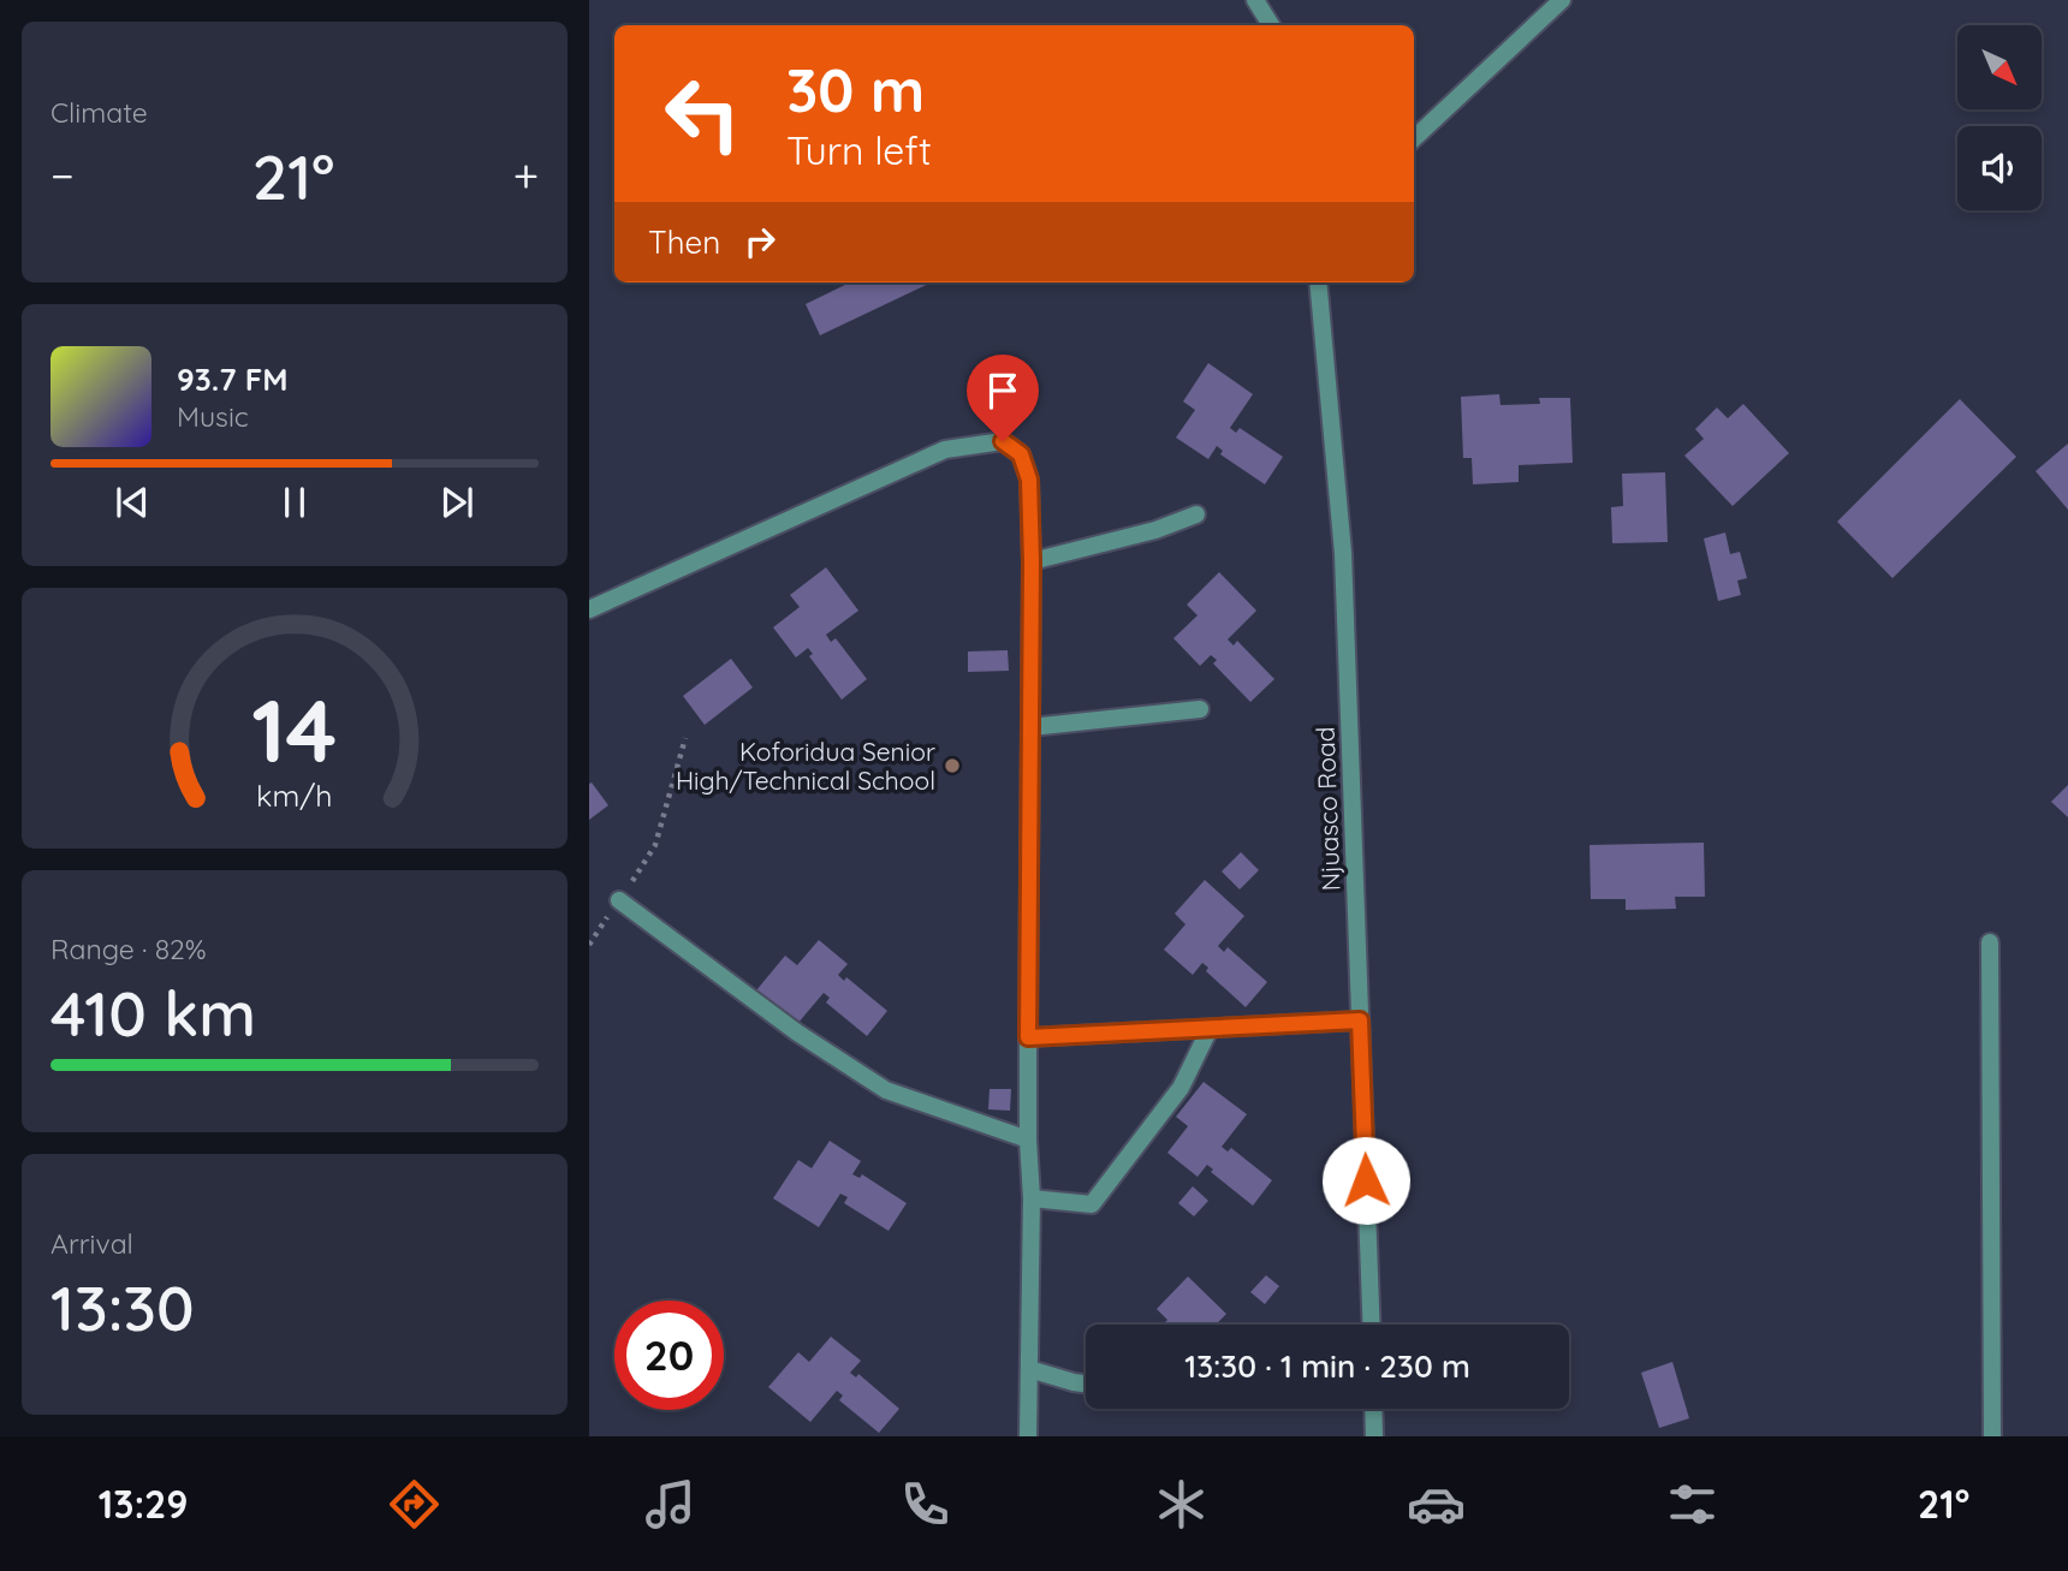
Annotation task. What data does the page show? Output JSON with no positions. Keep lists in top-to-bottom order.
{
  "streets": {
    "street": ["Njuasco Road"]
  },
  "places": ["Koforidua Senior High/Technical School"],
  "north": "bottom right",
  "page": {
    "tile": [
      "Climate",
      ["Range · 82%", "410 km"],
      ["Arrival", "13:30"]
    ],
    "turn": ["30 m", "Turn left"],
    "heat": ["−", "21°", "+"],
    "then": "Then",
    "song": ["93.7 FM", "Music"],
    "limit": "20",
    "trip": "13:30 · 1 min · 230 m",
    "tabs": ["13:29", "21°"],
    "gauge": ["14", "km/h"]
  }
}
